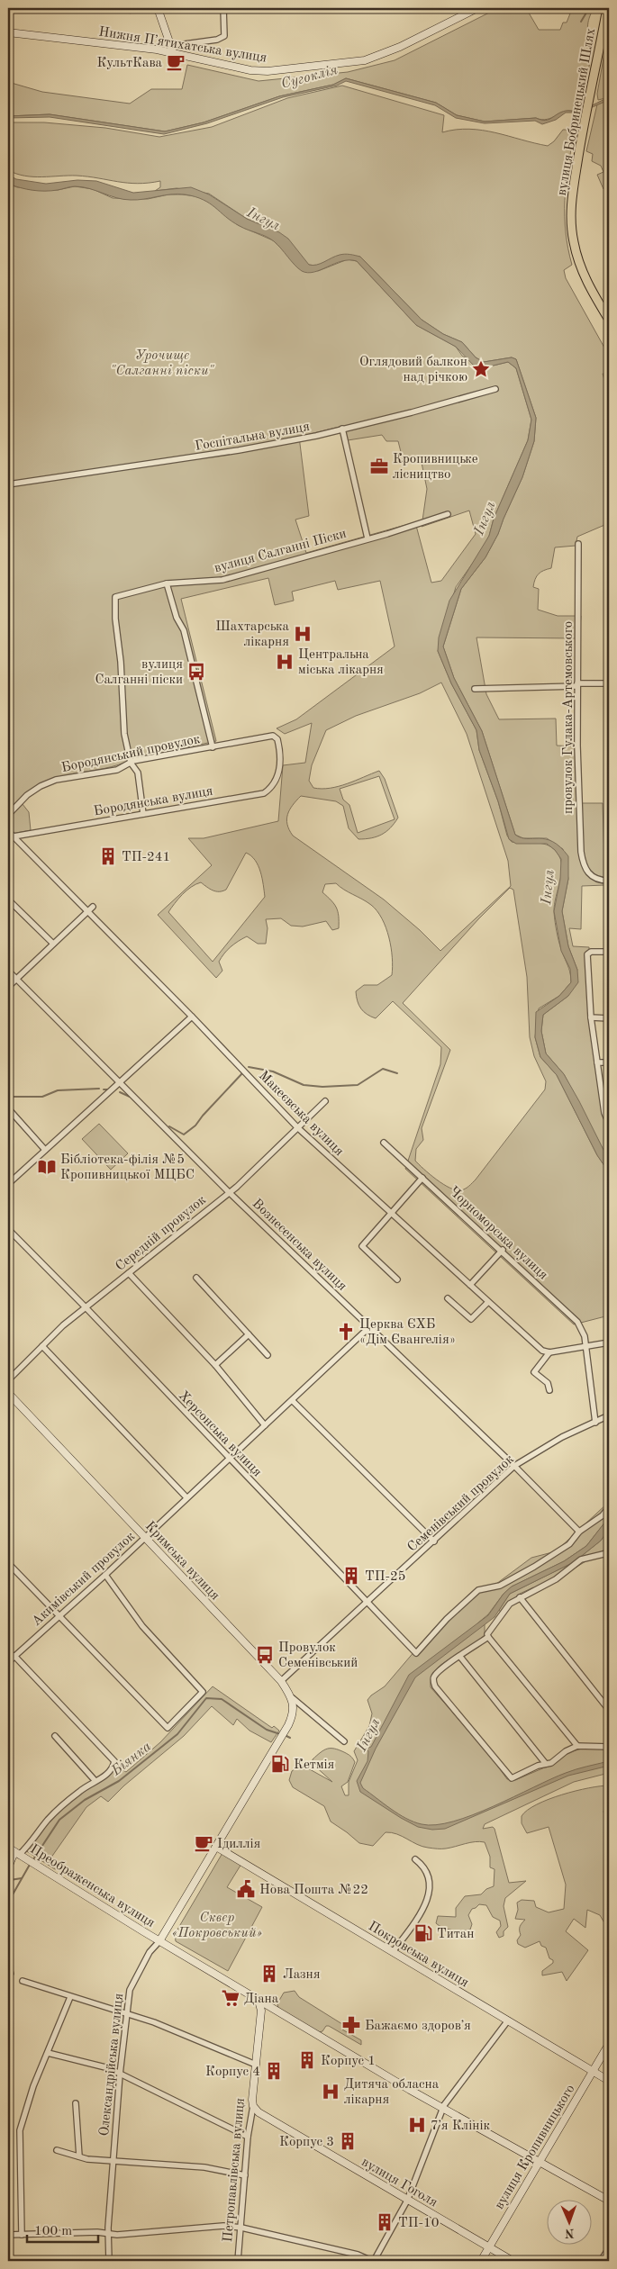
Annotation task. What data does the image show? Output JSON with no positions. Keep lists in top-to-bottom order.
{
  "streets": {
    "main road": ["вулиця Бобринецький Шлях"],
    "street": [
      "Нижня Пʼятихатська вулиця",
      "Госпітальна вулиця",
      "вулиця Салганні Піски",
      "провулок Гулака-Артемовського",
      "Бородянський провулок",
      "Бородянська вулиця",
      "Макеєвська вулиця",
      "Середній провулок",
      "Чорноморська вулиця",
      "Вознесенська вулиця",
      "Херсонська вулиця",
      "Семенівський провулок",
      "Кримська вулиця",
      "Акимівський провулок",
      "Преображенська вулиця",
      "Покровська вулиця",
      "Олександрійська вулиця",
      "вулиця Кропивницького",
      "Петропавлівська вулиця",
      "вулиця Гоголя"
    ]
  },
  "crossings": [
    ["вулиця Салганні Піски", "Бородянський провулок"],
    ["Бородянський провулок", "Бородянська вулиця"],
    ["Бородянська вулиця", "Макеєвська вулиця"],
    ["Макеєвська вулиця", "Середній провулок"],
    ["Середній провулок", "Вознесенська вулиця"],
    ["Середній провулок", "Херсонська вулиця"],
    ["Чорноморська вулиця", "Семенівський провулок"],
    ["Вознесенська вулиця", "Херсонська вулиця"],
    ["Вознесенська вулиця", "Семенівський провулок"],
    ["Вознесенська вулиця", "Акимівський провулок"],
    ["Херсонська вулиця", "Семенівський провулок"],
    ["Херсонська вулиця", "Акимівський провулок"],
    ["Семенівський провулок", "Кримська вулиця"],
    ["Кримська вулиця", "Акимівський провулок"],
    ["Кримська вулиця", "Олександрійська вулиця"],
    ["Преображенська вулиця", "Олександрійська вулиця"],
    ["Преображенська вулиця", "вулиця Кропивницького"],
    ["Преображенська вулиця", "Петропавлівська вулиця"],
    ["Покровська вулиця", "Олександрійська вулиця"],
    ["Покровська вулиця", "вулиця Кропивницького"],
    ["вулиця Кропивницького", "вулиця Гоголя"],
    ["Петропавлівська вулиця", "вулиця Гоголя"]
  ],
  "water": ["Сугоклія", "Інгул", "Біянка"],
  "parks": ["Урочище \"Салганні піски\"", "Сквер «Покровський»"],
  "places": {
    "cafe": ["КультКава", "Ідиллія"],
    "place": ["Оглядовий балкон над річкою"],
    "office": ["Кропивницьке лісництво"],
    "hospital": [
      "Шахтарська лікарня",
      "Центральна міська лікарня",
      "Дитяча обласна лікарня",
      "7ʼя Клінік"
    ],
    "bus stop": ["вулиця Салганні піски", "Провулок Семенівський"],
    "building": [
      "ТП-241",
      "ТП-25",
      "Лазня",
      "Корпус 1",
      "Корпус 4",
      "Корпус 3",
      "ТП-10"
    ],
    "library": ["Бібліотека-філія №5 Кропивницької МЦБС"],
    "church": ["Церква ЄХБ «Дім Євангелія»"],
    "fuel station": ["Кетмія", "Титан"],
    "public building": ["Нова Пошта №22"],
    "supermarket": ["Діана"],
    "pharmacy": ["Бажаємо здоровʼя"]
  },
  "scale_bar": "100 m",
  "north": "bottom"
}
